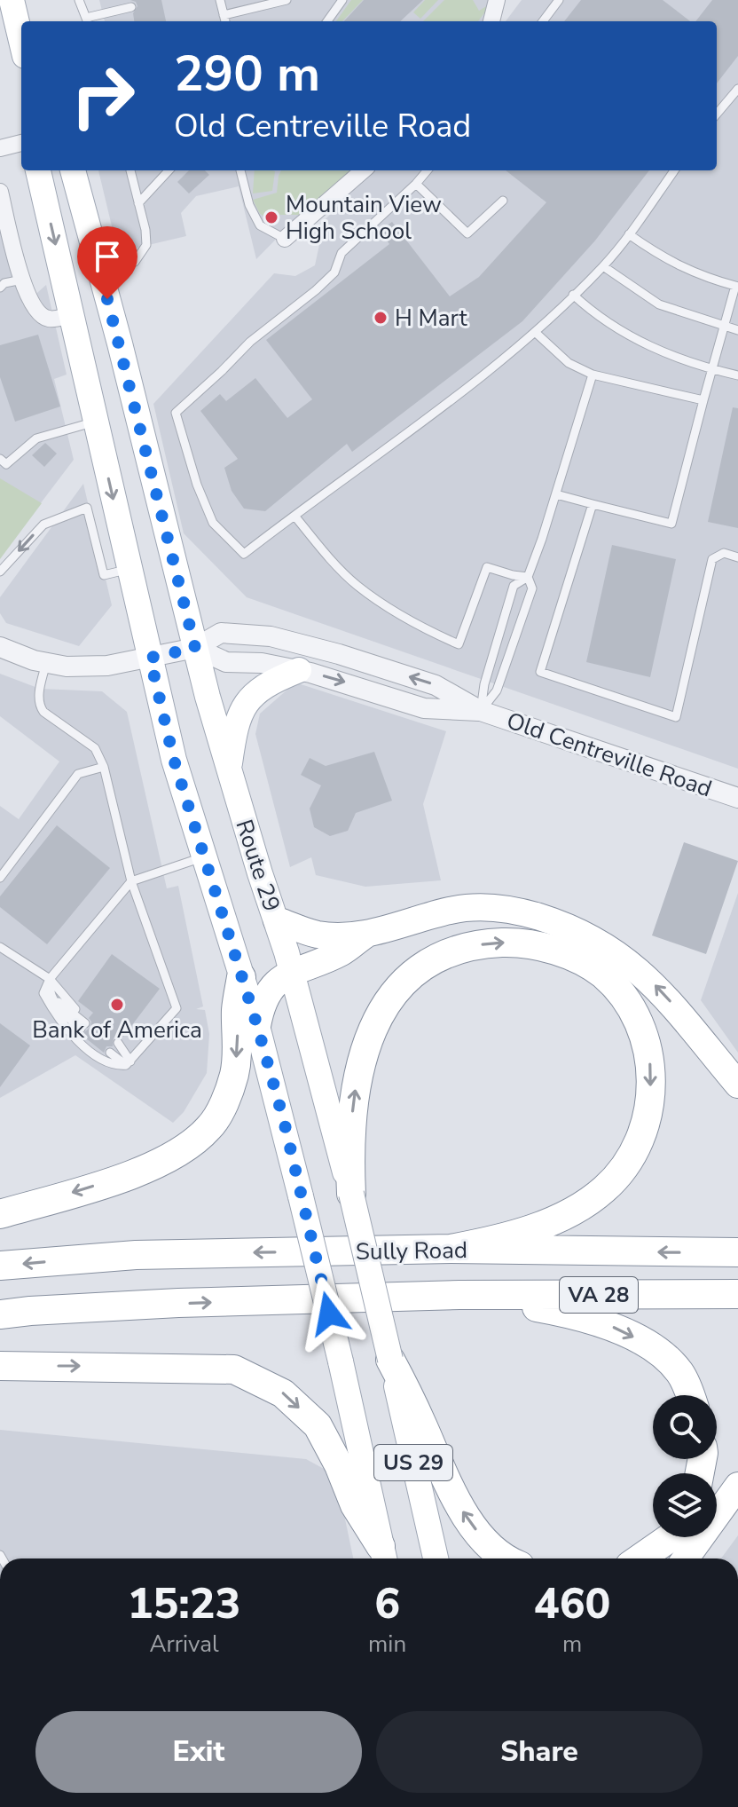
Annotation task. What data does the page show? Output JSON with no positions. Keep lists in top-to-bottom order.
{
  "streets": {
    "highway": ["Sully Road", "VA 28"],
    "main road": ["Route 29", "US 29"],
    "street": ["Old Centreville Road"]
  },
  "crossings": [
    ["Old Centreville Road", "Route 29"],
    ["Old Centreville Road", "US 29"]
  ],
  "places": ["Mountain View High School", "H Mart", "Bank of America"],
  "page": {
    "turn": ["290 m", "Old Centreville Road"],
    "eta": [
      "15:23",
      "Arrival",
      "6",
      "min",
      "460",
      "m"
    ],
    "buttons": ["Exit", "Share"]
  }
}
